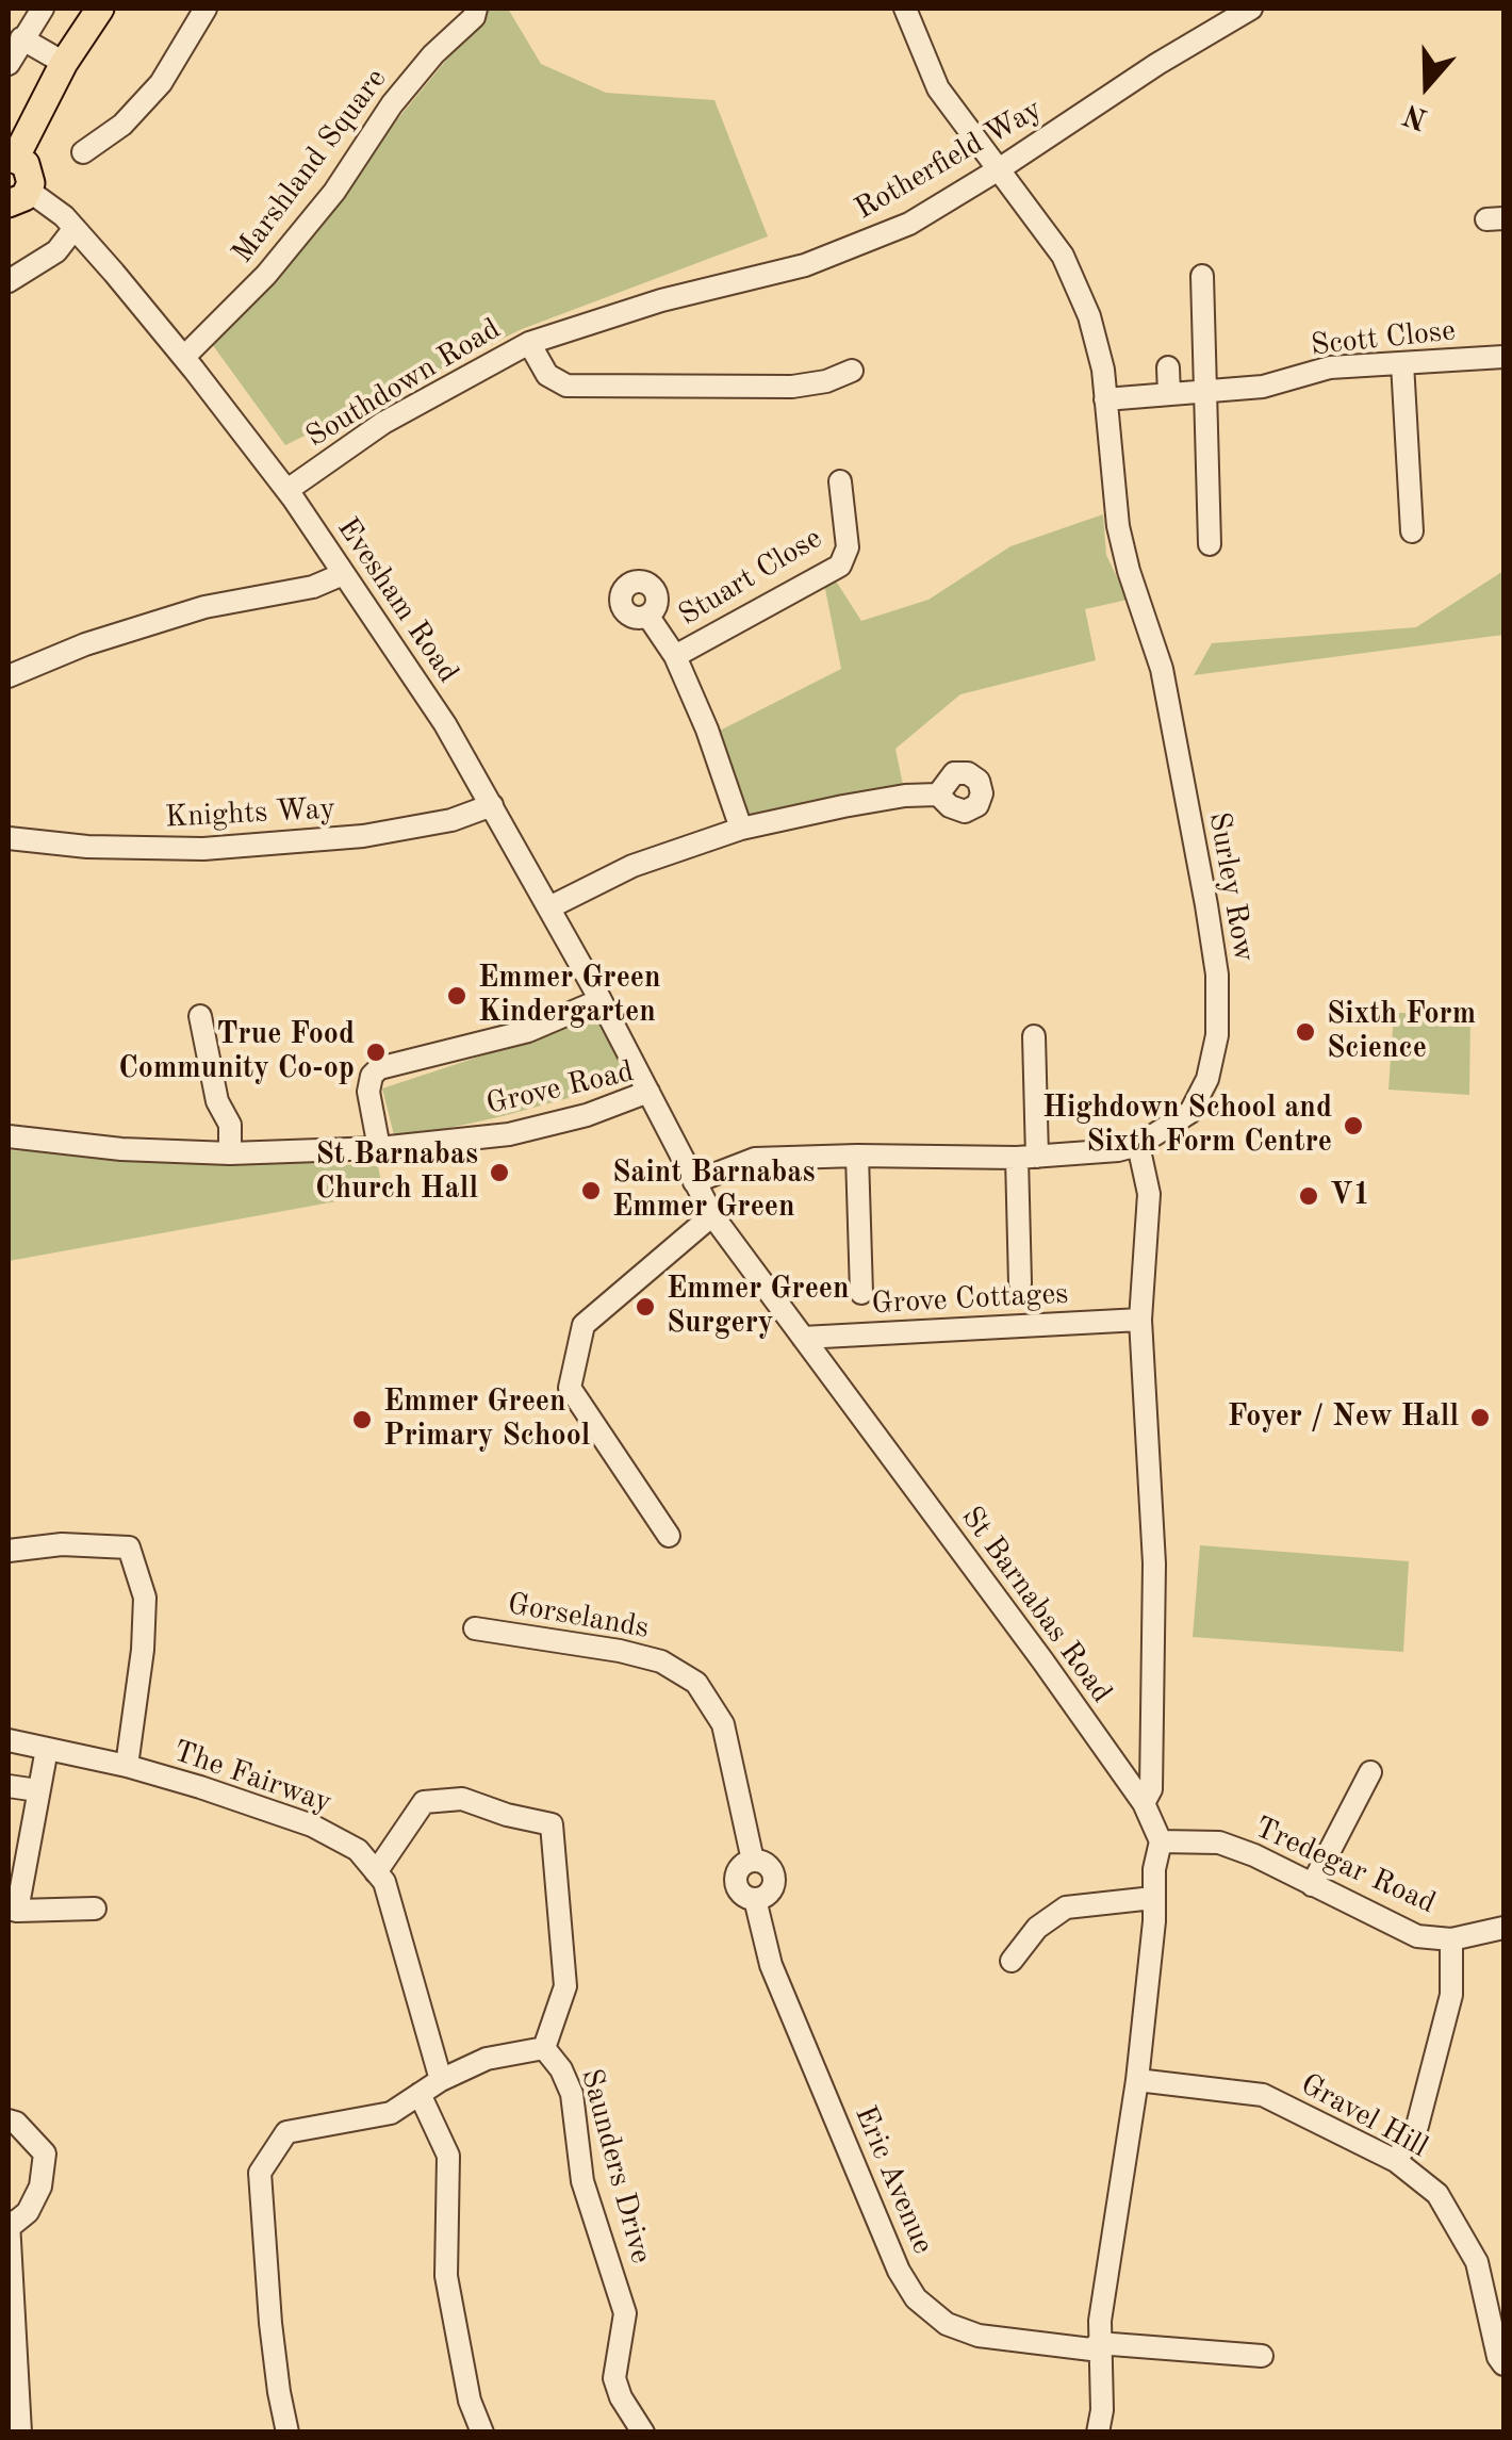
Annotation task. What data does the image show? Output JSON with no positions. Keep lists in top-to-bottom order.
{
  "streets": {
    "street": [
      "Rotherfield Way",
      "Marshland Square",
      "Scott Close",
      "Southdown Road",
      "Stuart Close",
      "Evesham Road",
      "Knights Way",
      "Surley Row",
      "Grove Road",
      "Grove Cottages",
      "St Barnabas Road",
      "Gorselands",
      "The Fairway",
      "Tredegar Road",
      "Gravel Hill",
      "Saunders Drive",
      "Eric Avenue"
    ]
  },
  "crossings": [
    ["Rotherfield Way", "Southdown Road"],
    ["Rotherfield Way", "Surley Row"],
    ["Marshland Square", "Evesham Road"],
    ["Scott Close", "Surley Row"],
    ["Southdown Road", "Evesham Road"],
    ["Evesham Road", "Knights Way"],
    ["Evesham Road", "Grove Road"],
    ["Grove Road", "St Barnabas Road"],
    ["Grove Cottages", "St Barnabas Road"],
    ["St Barnabas Road", "Tredegar Road"],
    ["Gorselands", "Eric Avenue"],
    ["The Fairway", "Saunders Drive"]
  ],
  "places": [
    "Emmer Green Kindergarten",
    "Sixth Form Science",
    "True Food Community Co-op",
    "Highdown School and Sixth Form Centre",
    "St Barnabas Church Hall",
    "Saint Barnabas Emmer Green",
    "V1",
    "Emmer Green Surgery",
    "Foyer / New Hall",
    "Emmer Green Primary School"
  ],
  "north": "bottom"
}
